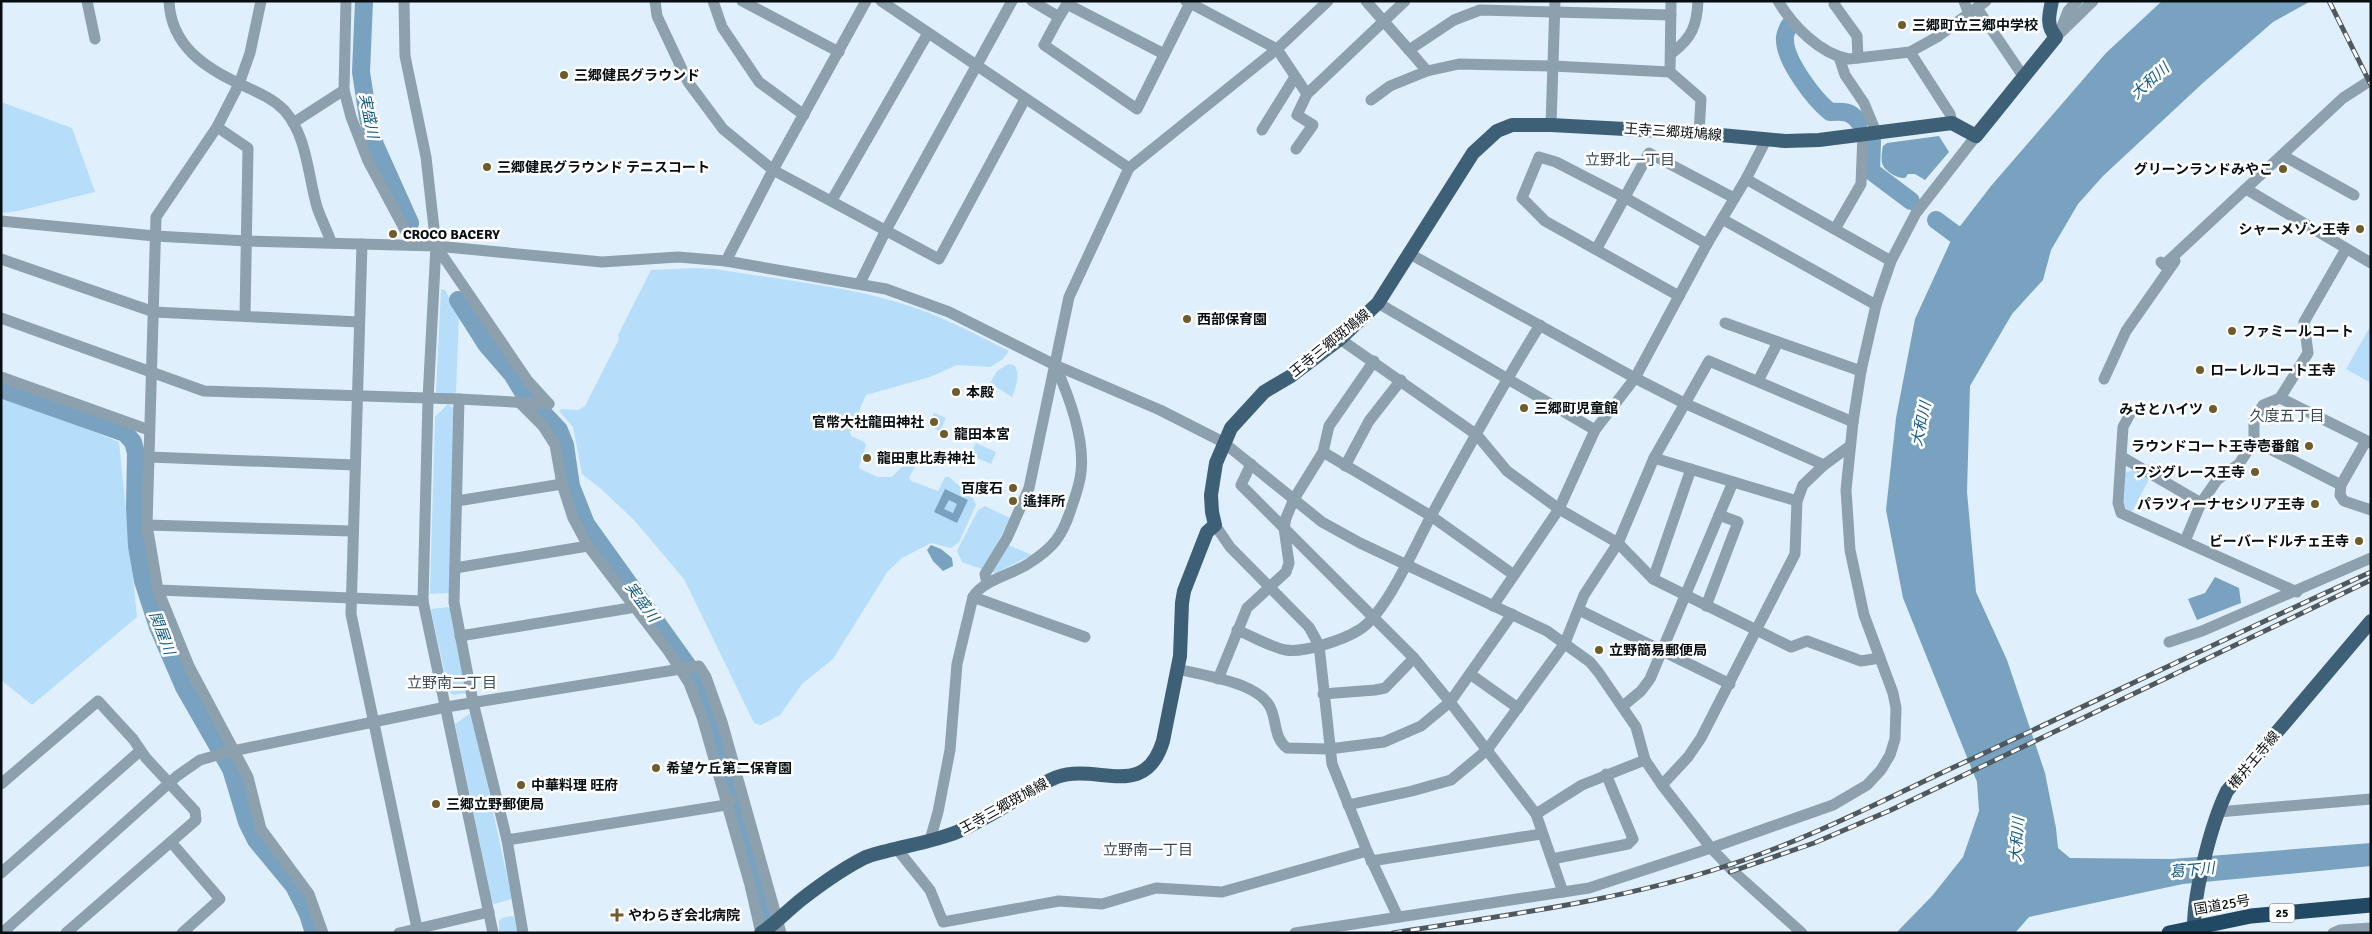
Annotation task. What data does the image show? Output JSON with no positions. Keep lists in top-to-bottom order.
{
  "streets": {
    "highway": ["国道25号", "25"],
    "main road": ["王寺三郷斑鳩線", "椿井王寺線"]
  },
  "crossings": [
    ["椿井王寺線", "国道25号"]
  ],
  "districts": [
    "立野北一丁目",
    "久度五丁目",
    "立野南二丁目",
    "立野南一丁目"
  ],
  "water": [
    "大和川",
    "実盛川",
    "関屋川",
    "葛下川"
  ],
  "places": {
    "other": [
      "三郷町立三郷中学校",
      "三郷健民グラウンド",
      "三郷健民グラウンド テニスコート",
      "グリーンランドみやこ",
      "シャーメゾン王寺",
      "CROCO BACERY",
      "西部保育園",
      "ファミールコート",
      "ローレルコート王寺",
      "本殿",
      "三郷町児童館",
      "みさとハイツ",
      "官幣大社龍田神社",
      "龍田本宮",
      "ラウンドコート王寺壱番館",
      "龍田恵比寿神社",
      "フジグレース王寺",
      "百度石",
      "遙拝所",
      "パラツィーナセシリア王寺",
      "ビーバードルチェ王寺",
      "立野簡易郵便局",
      "希望ケ丘第二保育園",
      "中華料理 旺府",
      "三郷立野郵便局"
    ],
    "health": ["やわらぎ会北病院"]
  }
}
